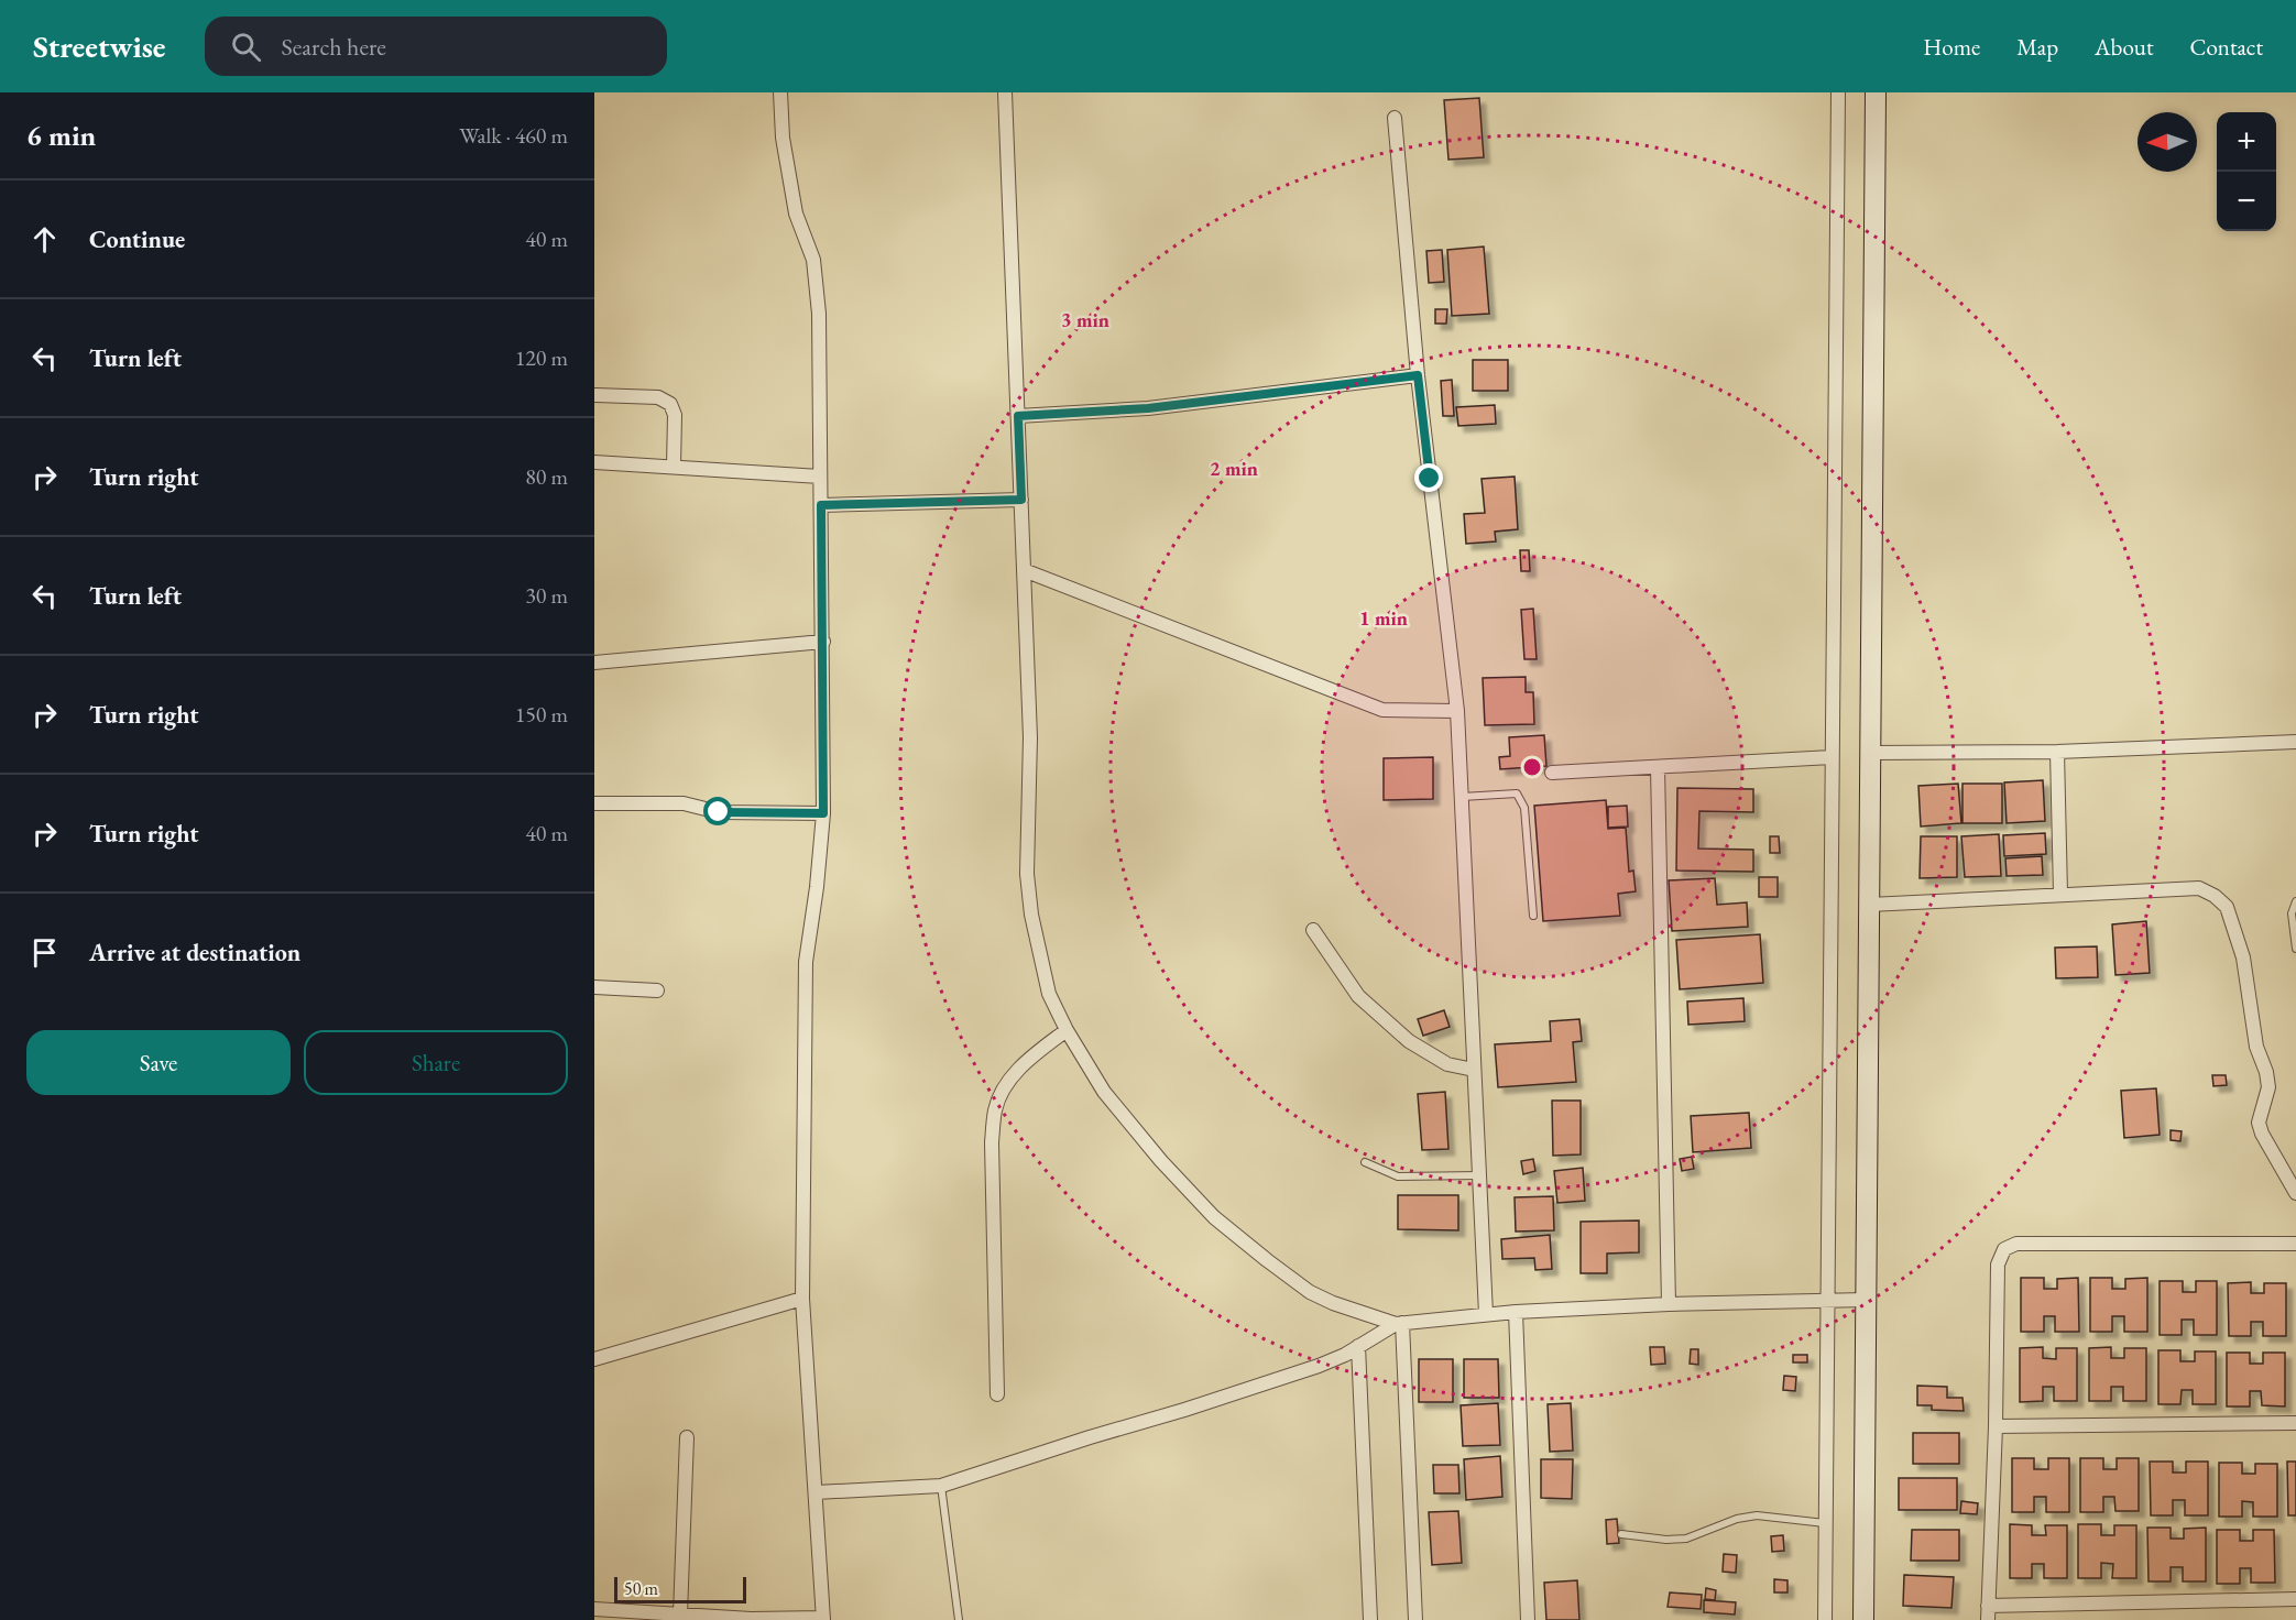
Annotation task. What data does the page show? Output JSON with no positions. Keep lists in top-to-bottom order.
{
  "scale_bar": "50 m",
  "north": "left",
  "page": {
    "header": "Streetwise",
    "search": "Search here",
    "nav": [
      "Home",
      "Map",
      "About",
      "Contact"
    ],
    "heading": ["6 min", "Walk · 460 m"],
    "map_buttons": ["+", "−"],
    "list": [
      ["Continue", "40 m"],
      ["Turn left", "120 m"],
      ["Turn right", "80 m"],
      ["Turn left", "30 m"],
      ["Turn right", "150 m"],
      ["Turn right", "40 m"],
      "Arrive at destination"
    ],
    "buttons": ["Save", "Share"],
    "scale": "50 m"
  },
  "rings": ["3 min", "2 min", "1 min"]
}
